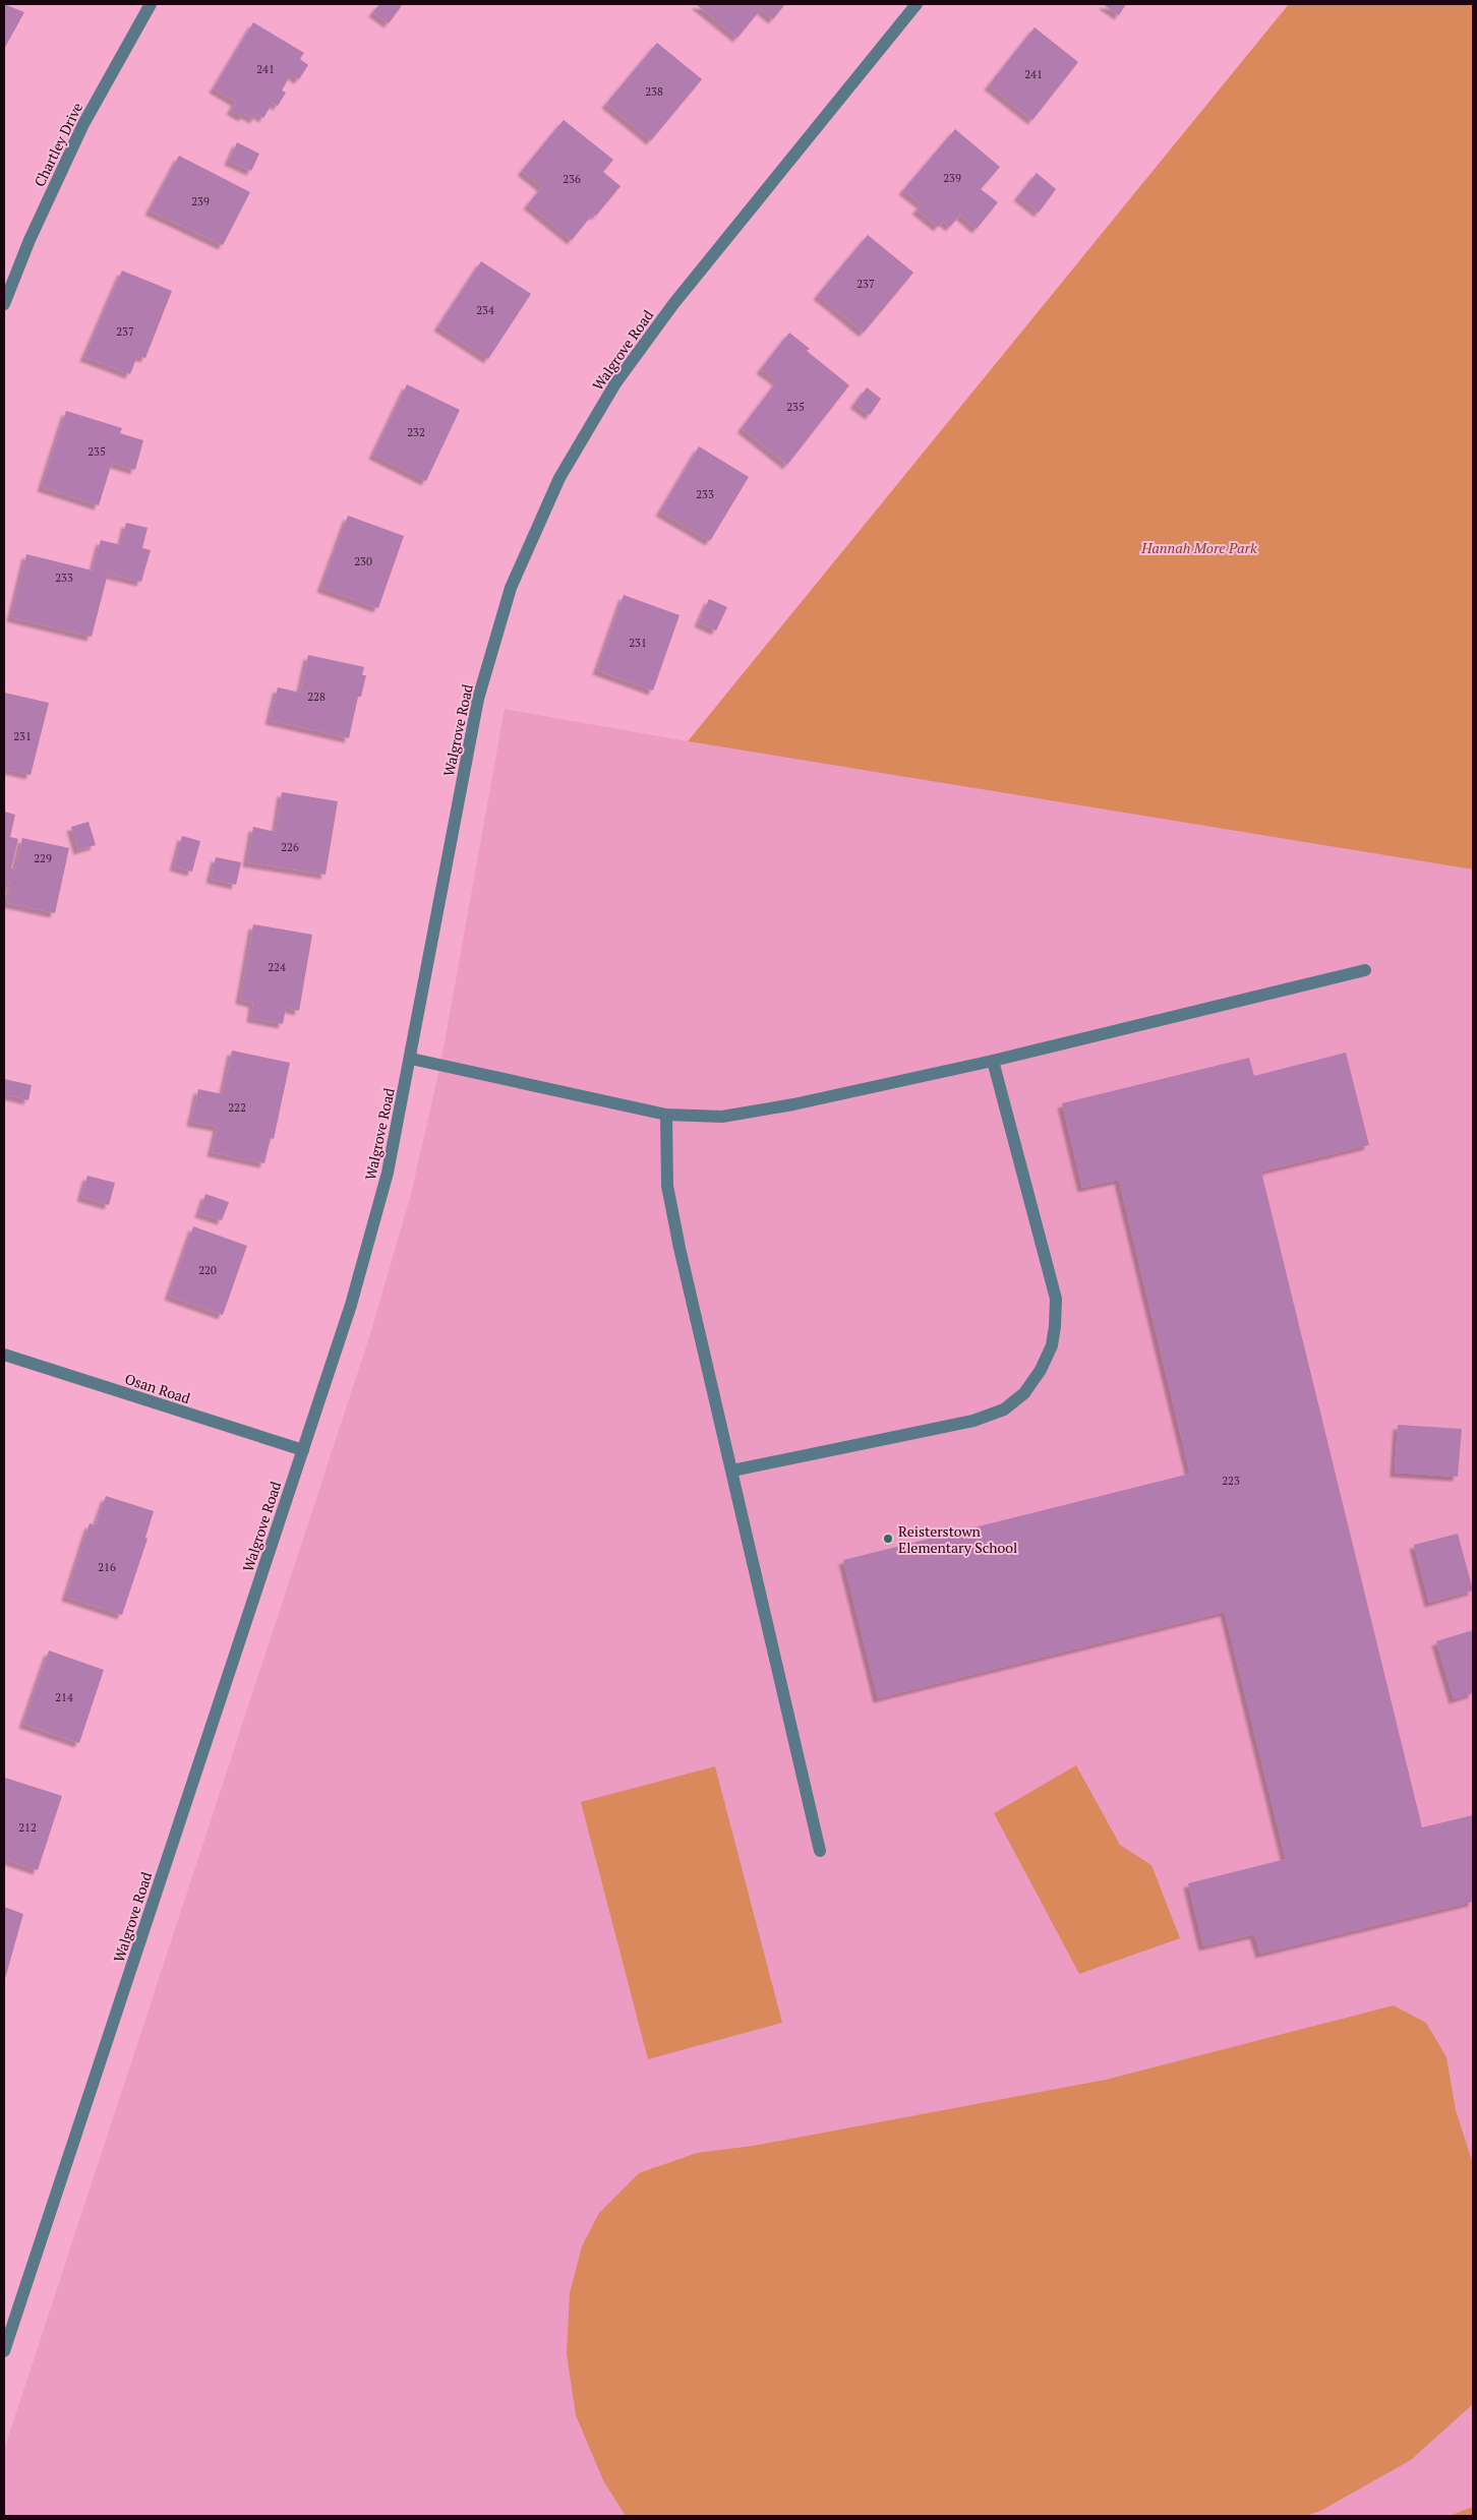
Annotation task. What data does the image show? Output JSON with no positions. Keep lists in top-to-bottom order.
{
  "streets": {
    "street": ["Chartley Drive", "Walgrove Road", "Osan Road"]
  },
  "crossings": [
    ["Walgrove Road", "Osan Road"]
  ],
  "parks": ["Hannah More Park"],
  "places": ["Reisterstown Elementary School"],
  "house_numbers": [
    "241",
    "241",
    "238",
    "239",
    "236",
    "239",
    "237",
    "234",
    "237",
    "235",
    "232",
    "235",
    "233",
    "230",
    "233",
    "231",
    "228",
    "231",
    "226",
    "229",
    "224",
    "222",
    "220",
    "223",
    "216",
    "214",
    "212"
  ]
}
